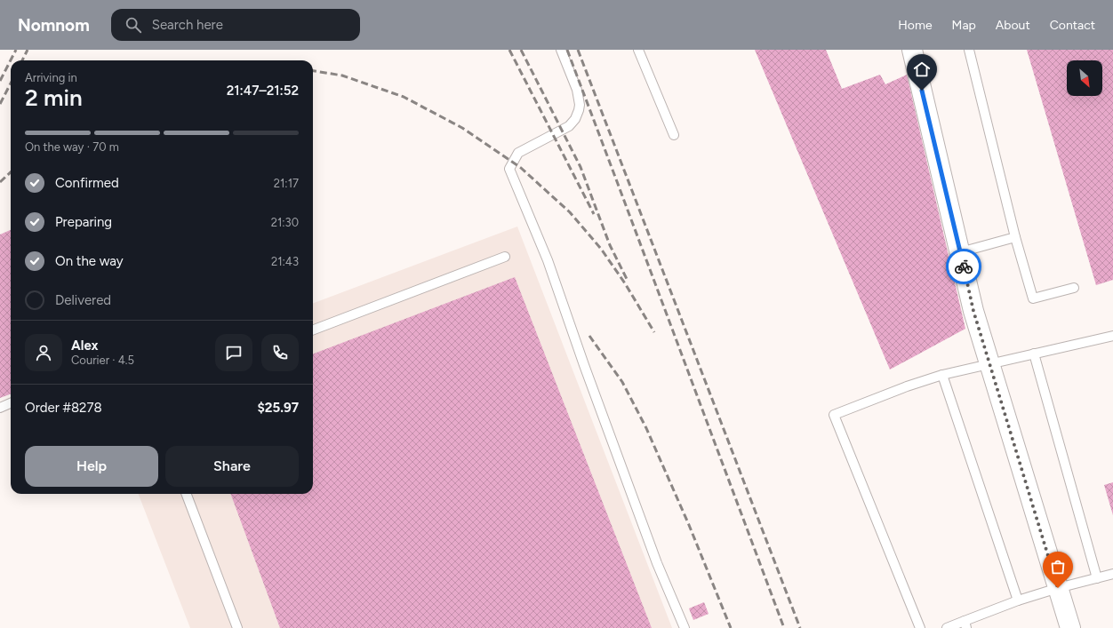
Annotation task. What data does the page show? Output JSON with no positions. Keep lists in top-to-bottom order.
{
  "north": "bottom right",
  "page": {
    "header": "Nomnom",
    "search": "Search here",
    "nav": [
      "Home",
      "Map",
      "About",
      "Contact"
    ],
    "heading": ["2 min", "Arriving in", "21:47–21:52"],
    "panel": [
      "Alex",
      "Courier · 4.5",
      "Order #8278",
      "$25.97"
    ],
    "bar": "On the way · 70 m",
    "list": [
      ["Confirmed", "21:17"],
      ["Preparing", "21:30"],
      ["On the way", "21:43"],
      "Delivered"
    ],
    "buttons": ["Help", "Share"]
  }
}
